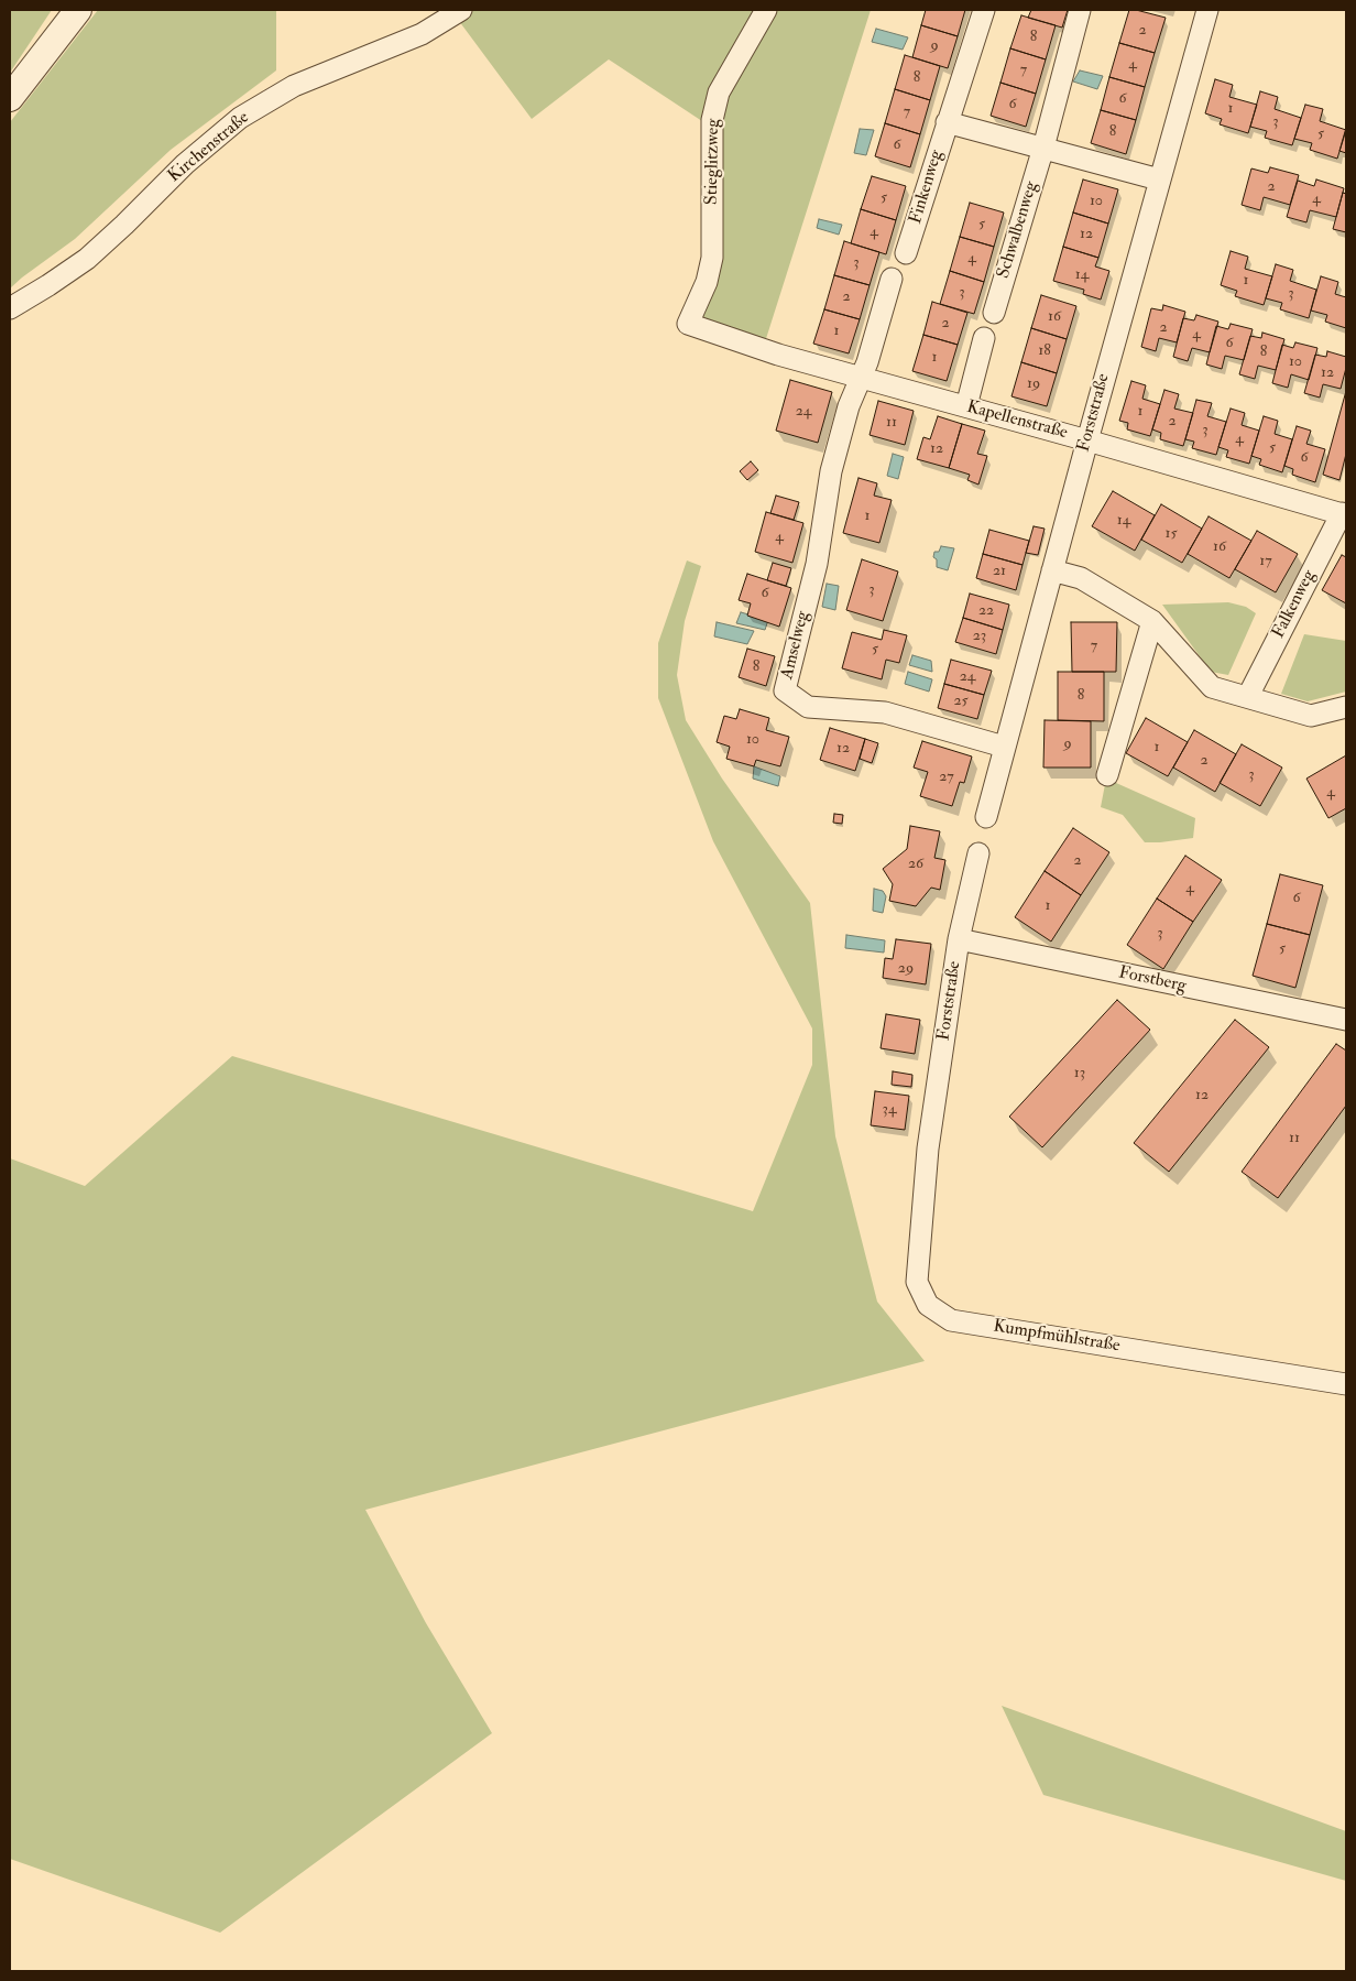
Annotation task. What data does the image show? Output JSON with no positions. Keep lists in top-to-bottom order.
{
  "streets": {
    "street": [
      "Kirchenstraße",
      "Stieglitzweg",
      "Finkenweg",
      "Schwalbenweg",
      "Forststraße",
      "Kapellenstraße",
      "Falkenweg",
      "Amselweg",
      "Forstberg",
      "Kumpfmühlstraße"
    ]
  },
  "crossings": [
    ["Stieglitzweg", "Kapellenstraße"],
    ["Forststraße", "Kapellenstraße"],
    ["Forststraße", "Amselweg"],
    ["Forststraße", "Forstberg"],
    ["Forststraße", "Kumpfmühlstraße"],
    ["Kapellenstraße", "Falkenweg"],
    ["Kapellenstraße", "Amselweg"]
  ],
  "house_numbers": [
    "2",
    "8",
    "9",
    "4",
    "7",
    "8",
    "6",
    "6",
    "1",
    "7",
    "3",
    "8",
    "5",
    "6",
    "2",
    "5",
    "4",
    "10",
    "5",
    "4",
    "12",
    "4",
    "3",
    "14",
    "1",
    "3",
    "3",
    "2",
    "16",
    "2",
    "2",
    "1",
    "4",
    "6",
    "18",
    "8",
    "1",
    "10",
    "12",
    "19",
    "24",
    "1",
    "2",
    "11",
    "3",
    "4",
    "5",
    "12",
    "6",
    "1",
    "14",
    "15",
    "4",
    "16",
    "17",
    "21",
    "3",
    "6",
    "22",
    "23",
    "7",
    "5",
    "8",
    "24",
    "8",
    "25",
    "10",
    "9",
    "1",
    "12",
    "2",
    "3",
    "27",
    "4",
    "2",
    "26",
    "4",
    "6",
    "1",
    "3",
    "5",
    "29",
    "13",
    "12",
    "34",
    "11"
  ]
}
